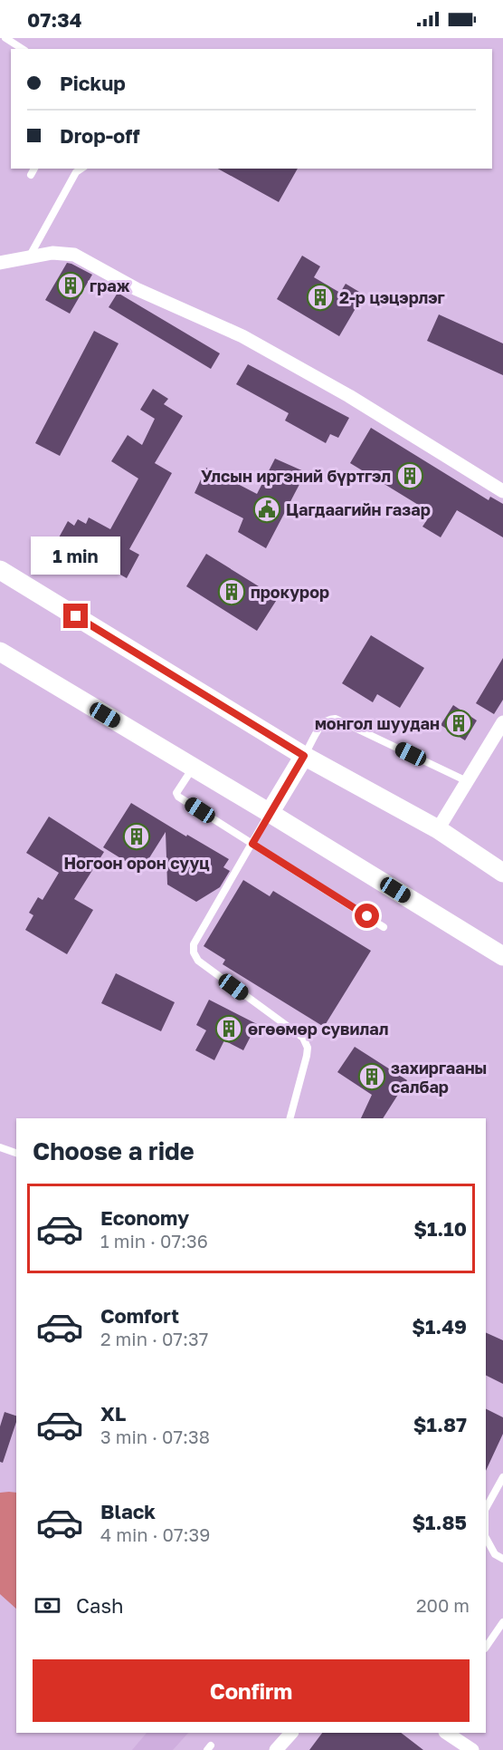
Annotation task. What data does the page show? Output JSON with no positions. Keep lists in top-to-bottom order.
{
  "places": {
    "building": [
      "граж",
      "2-р цэцэрлэг",
      "Улсын иргэний бүртгэл",
      "прокурор",
      "монгол шуудан",
      "Ногоон орон сууц",
      "өгөөмөр сувилал",
      "захиргааны салбар"
    ],
    "public building": ["Цагдаагийн газар"]
  },
  "page": {
    "status": "07:34",
    "banner": ["Pickup", "Drop-off"],
    "bubble": "1 min",
    "heading": "Choose a ride",
    "list": [
      {
        "name": "Economy",
        "note": "1 min · 07:36",
        "value": "$1.10"
      },
      {
        "name": "Comfort",
        "note": "2 min · 07:37",
        "value": "$1.49"
      },
      {
        "name": "XL",
        "note": "3 min · 07:38",
        "value": "$1.87"
      },
      {
        "name": "Black",
        "note": "4 min · 07:39",
        "value": "$1.85"
      }
    ],
    "pay": ["Cash", "200 m"],
    "buttons": "Confirm"
  }
}
